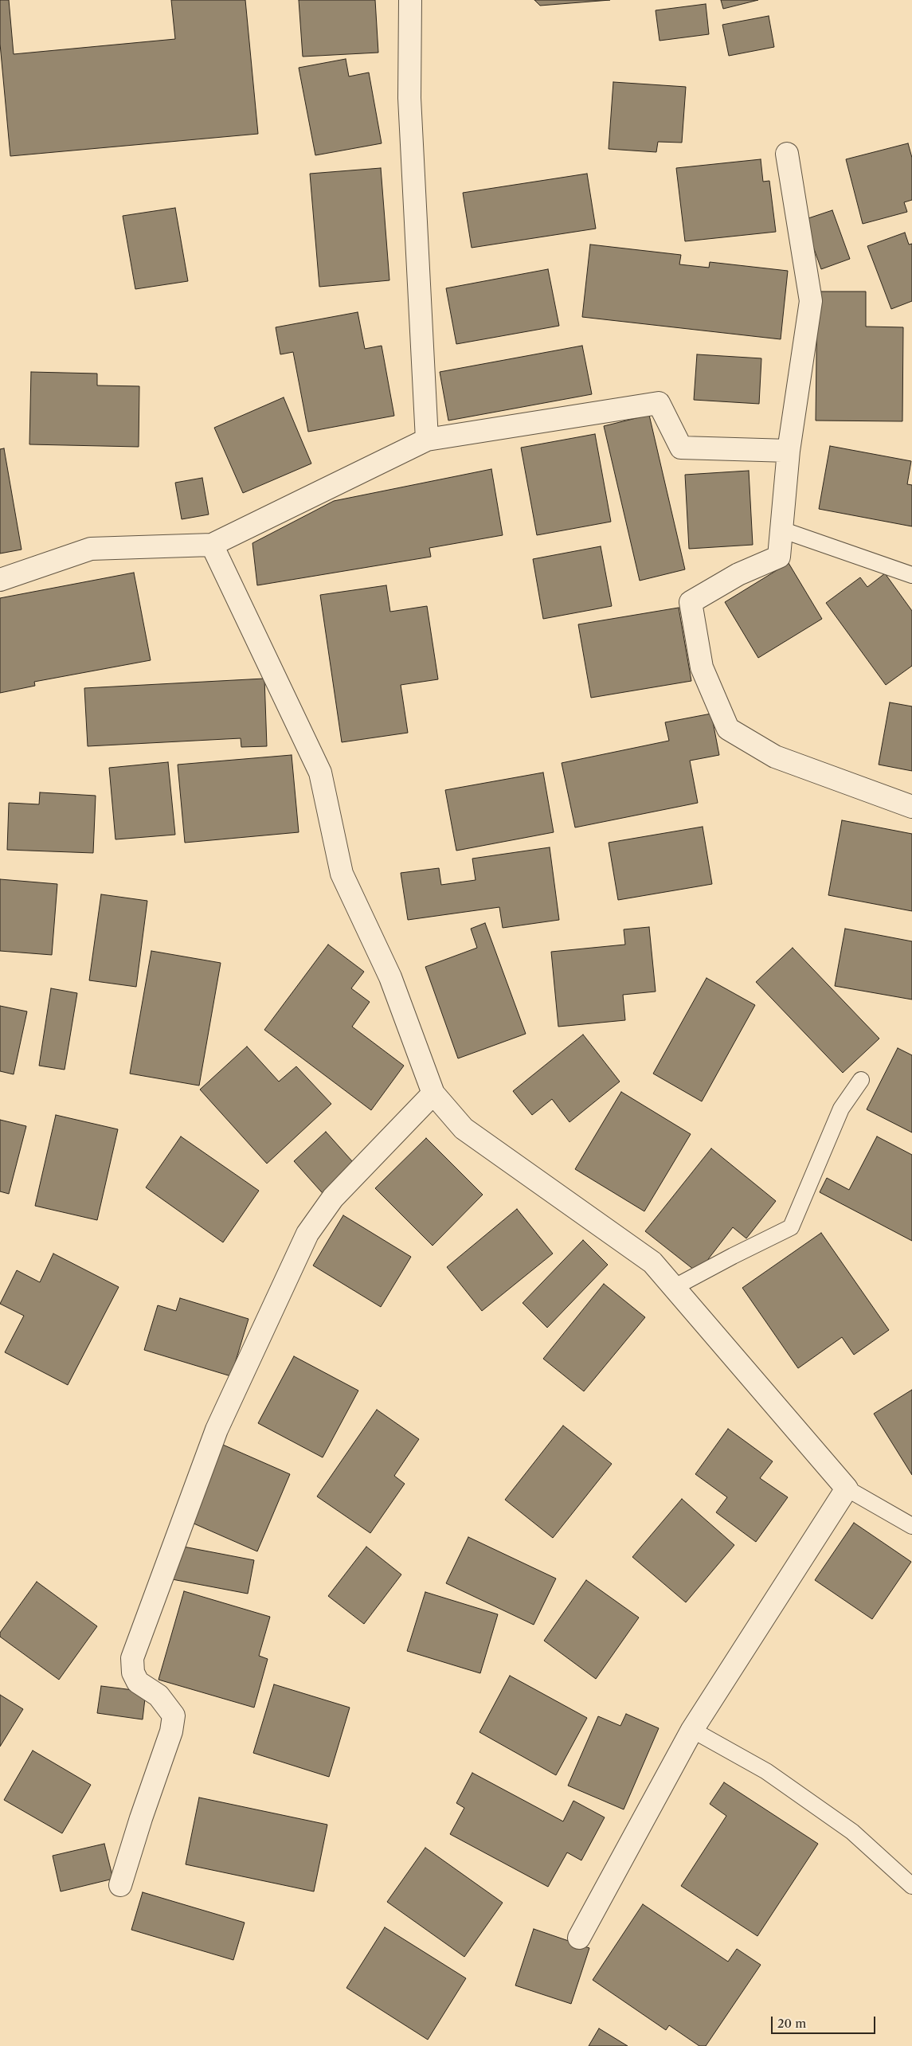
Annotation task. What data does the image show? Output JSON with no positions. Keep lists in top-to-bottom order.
{
  "scale_bar": "20 m"
}
